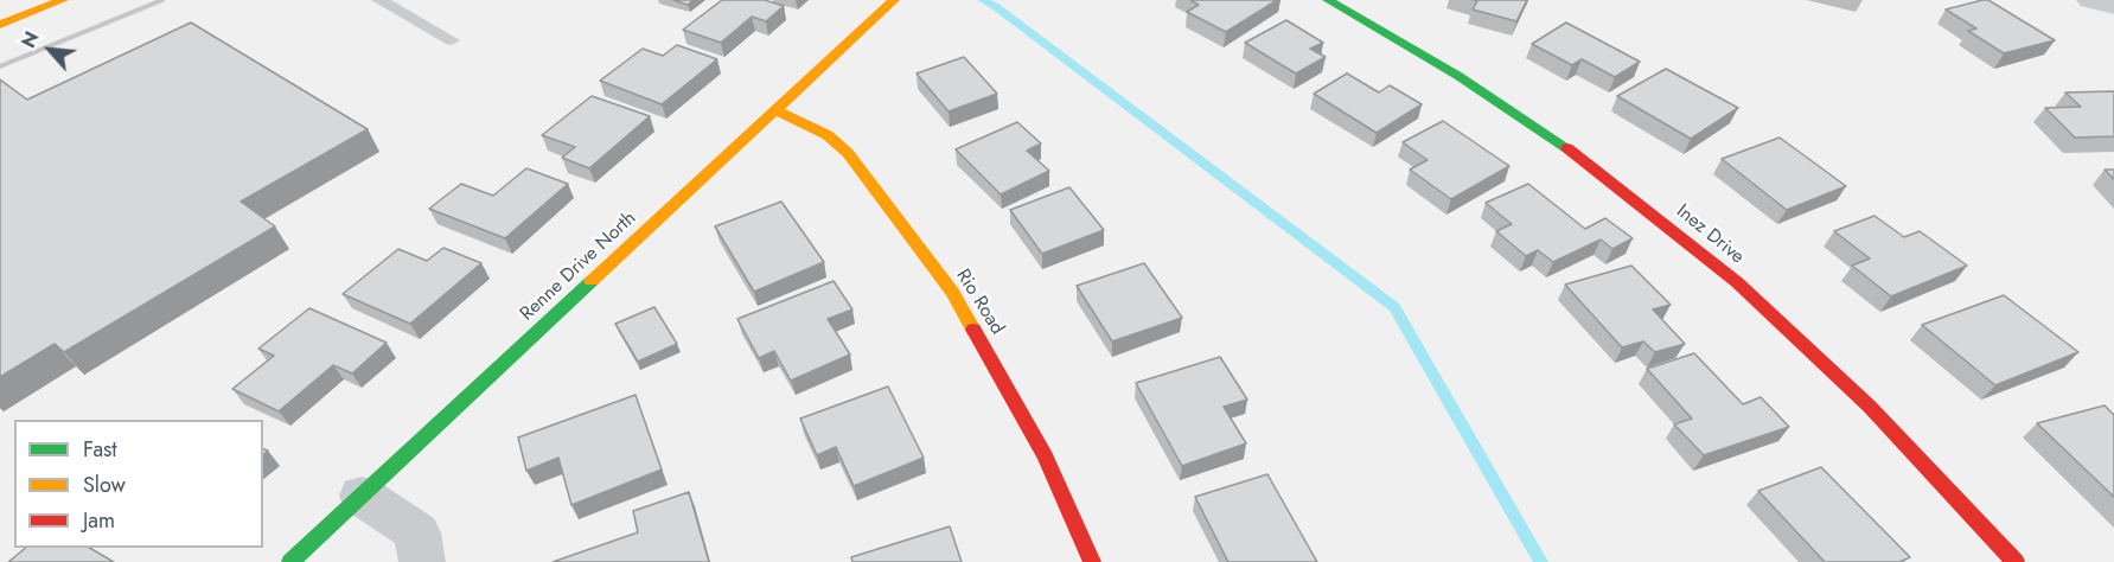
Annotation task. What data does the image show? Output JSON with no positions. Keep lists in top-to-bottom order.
{
  "streets": {
    "street": ["Inez Drive", "Renne Drive North", "Rio Road"]
  },
  "crossings": [
    ["Renne Drive North", "Rio Road"]
  ],
  "legend": ["Fast", "Slow", "Jam"],
  "north": "top left"
}
